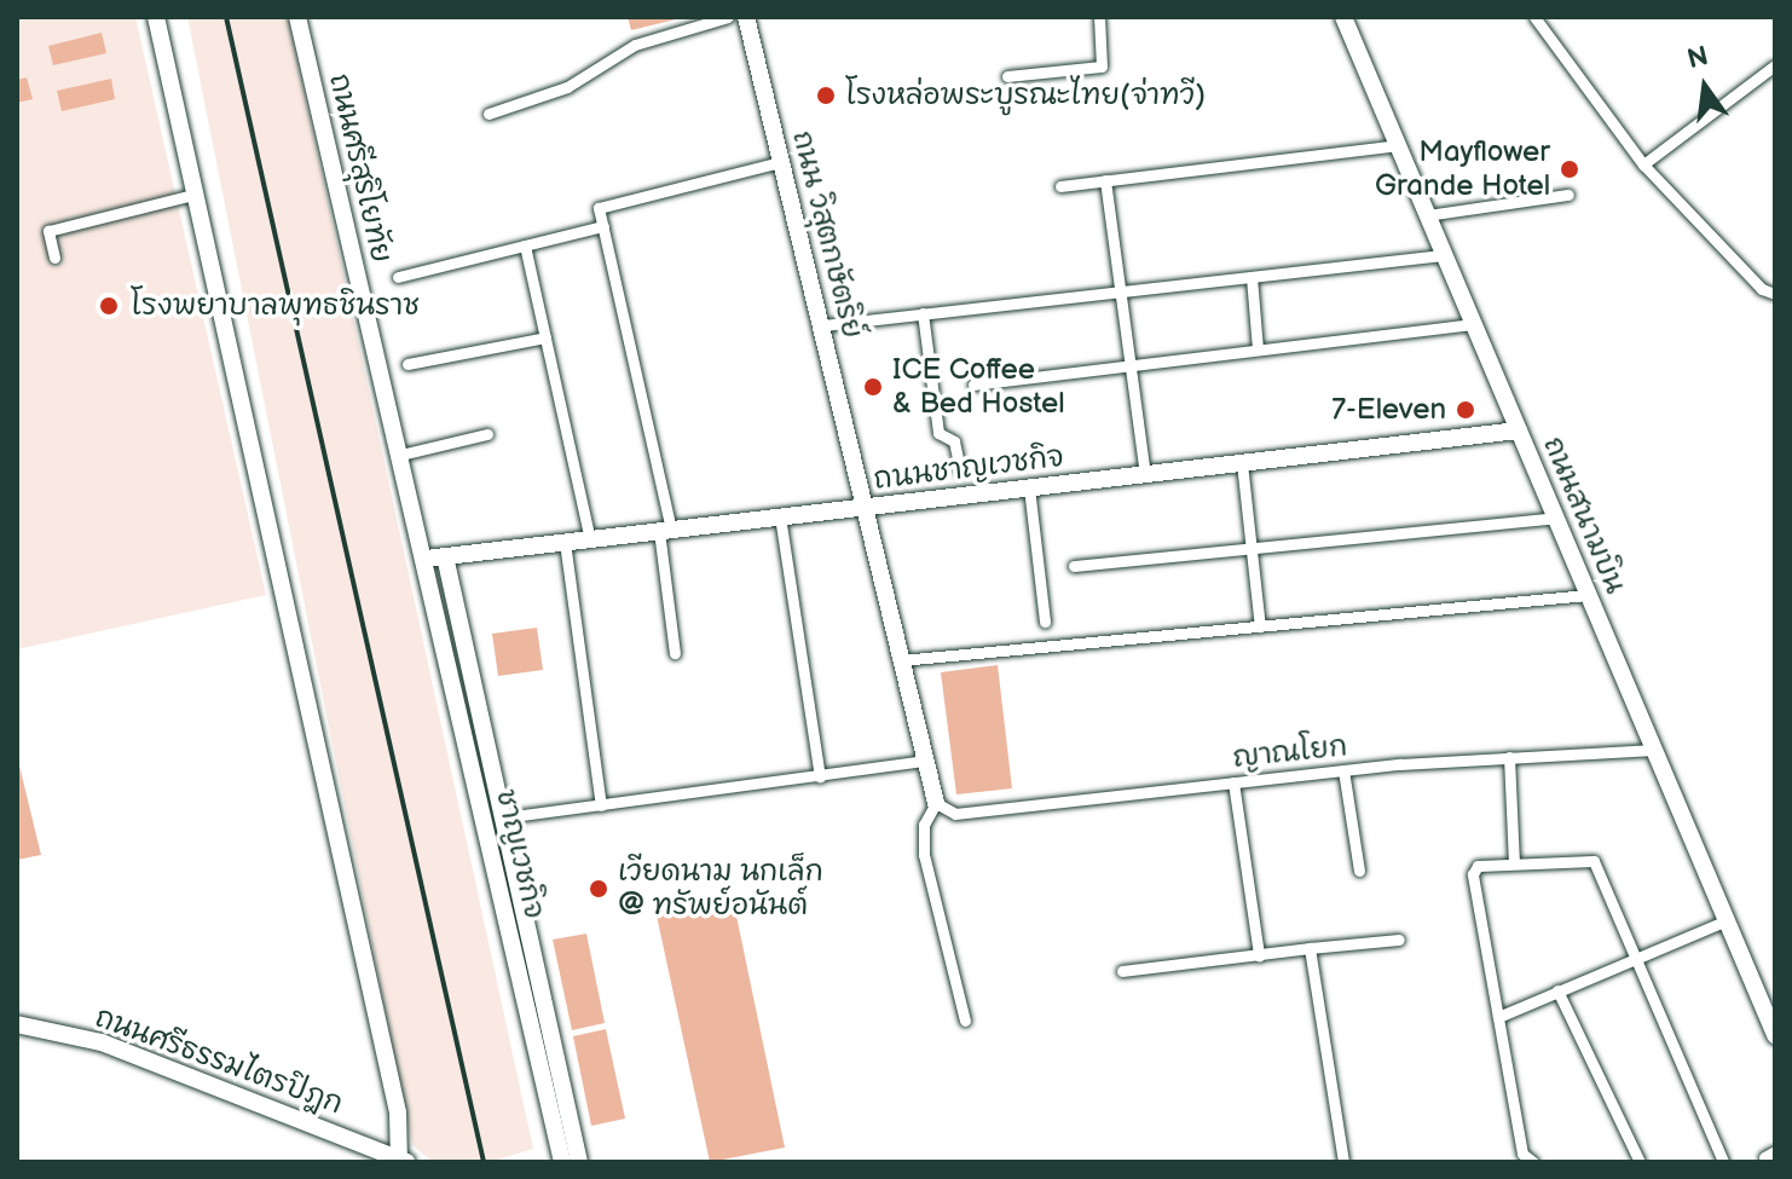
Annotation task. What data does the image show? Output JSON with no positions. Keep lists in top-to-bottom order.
{
  "streets": {
    "street": [
      "ถนนศรีสุริโยทัย",
      "ถนน วิสุตกษัตริย์",
      "ถนนชาญเวชกิจ",
      "ถนนสนามบิน",
      "ญาณโยก",
      "ชาญเวชกิจ",
      "ถนนศรีธรรมไตรปิฎก"
    ]
  },
  "crossings": [
    ["ถนนศรีสุริโยทัย", "ถนนชาญเวชกิจ"],
    ["ถนนศรีสุริโยทัย", "ชาญเวชกิจ"],
    ["ถนน วิสุตกษัตริย์", "ถนนชาญเวชกิจ"],
    ["ถนน วิสุตกษัตริย์", "ญาณโยก"],
    ["ถนนชาญเวชกิจ", "ถนนสนามบิน"],
    ["ถนนชาญเวชกิจ", "ชาญเวชกิจ"],
    ["ถนนสนามบิน", "ญาณโยก"]
  ],
  "places": [
    "โรงหล่อพระบูรณะไทย(จ่าทวี)",
    "Mayflower Grande Hotel",
    "โรงพยาบาลพุทธชินราช",
    "ICE Coffee & Bed Hostel",
    "7-Eleven",
    "เวียดนาม นกเล็ก @ ทรัพย์อนันต์"
  ],
  "north": "top"
}
